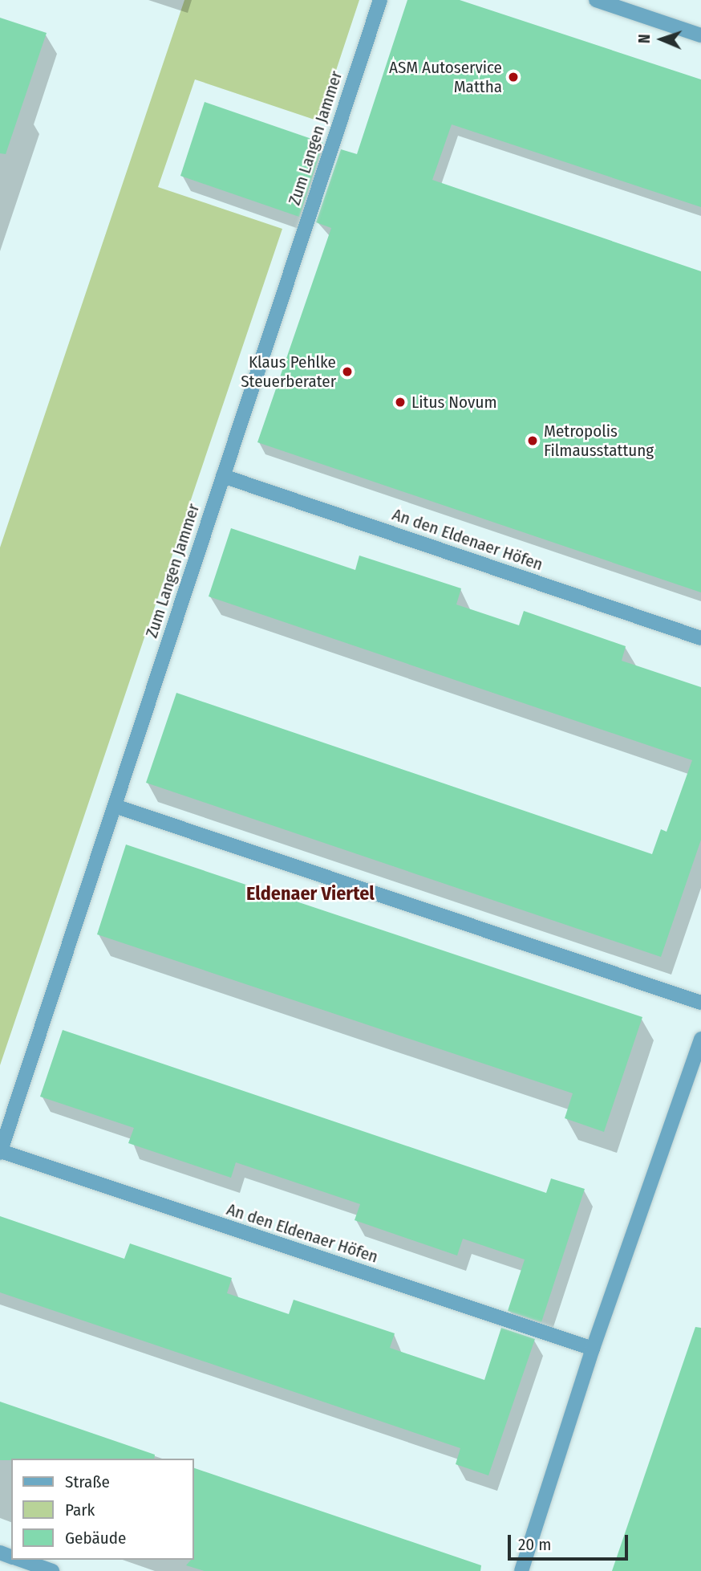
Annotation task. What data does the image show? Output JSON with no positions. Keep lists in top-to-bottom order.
{
  "streets": {
    "street": ["Zum Langen Jammer", "An den Eldenaer Höfen"]
  },
  "crossings": [
    ["Zum Langen Jammer", "An den Eldenaer Höfen"]
  ],
  "districts": ["Eldenaer Viertel"],
  "places": [
    "ASM Autoservice Mattha",
    "Klaus Pehlke Steuerberater",
    "Litus Novum",
    "Metropolis Filmausstattung"
  ],
  "legend": ["Straße", "Park", "Gebäude"],
  "scale_bar": "20 m",
  "north": "left"
}
